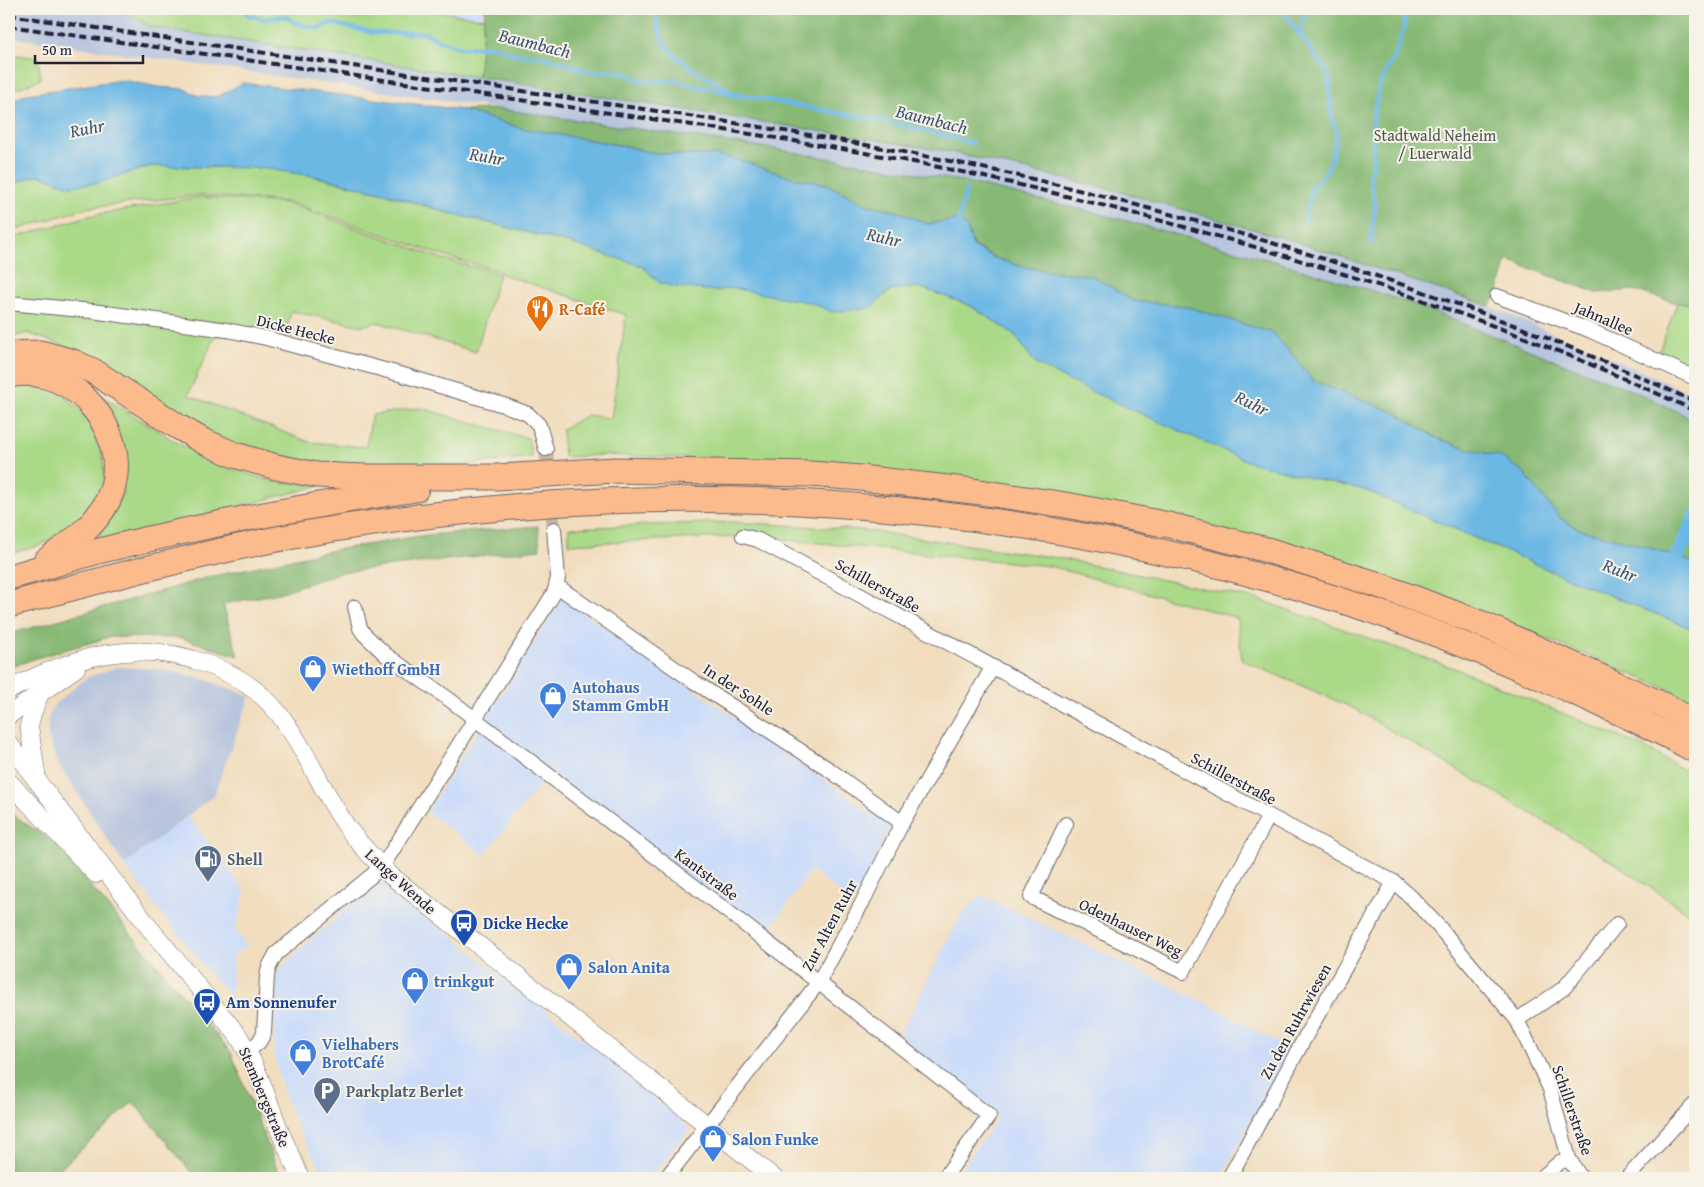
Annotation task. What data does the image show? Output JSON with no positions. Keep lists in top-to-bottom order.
{
  "streets": {
    "street": [
      "Jahnallee",
      "Dicke Hecke",
      "Schillerstraße",
      "In der Sohle",
      "Kantstraße",
      "Lange Wende",
      "Zur Alten Ruhr",
      "Odenhauser Weg",
      "Zu den Ruhrwiesen",
      "Stembergstraße"
    ]
  },
  "crossings": [
    ["Schillerstraße", "Zur Alten Ruhr"],
    ["Schillerstraße", "Odenhauser Weg"],
    ["Schillerstraße", "Zu den Ruhrwiesen"],
    ["In der Sohle", "Zur Alten Ruhr"],
    ["Kantstraße", "Zur Alten Ruhr"],
    ["Lange Wende", "Zur Alten Ruhr"]
  ],
  "water": ["Baumbach", "Ruhr"],
  "parks": ["Stadtwald Neheim / Luerwald"],
  "places": {
    "restaurant": ["R-Café"],
    "shop": [
      "Wiethoff GmbH",
      "Autohaus Stamm GmbH",
      "Salon Anita",
      "trinkgut",
      "Vielhabers BrotCafé",
      "Salon Funke"
    ],
    "fuel station": ["Shell"],
    "bus stop": ["Dicke Hecke", "Am Sonnenufer"],
    "parking": ["Parkplatz Berlet"]
  },
  "scale_bar": "50 m"
}
